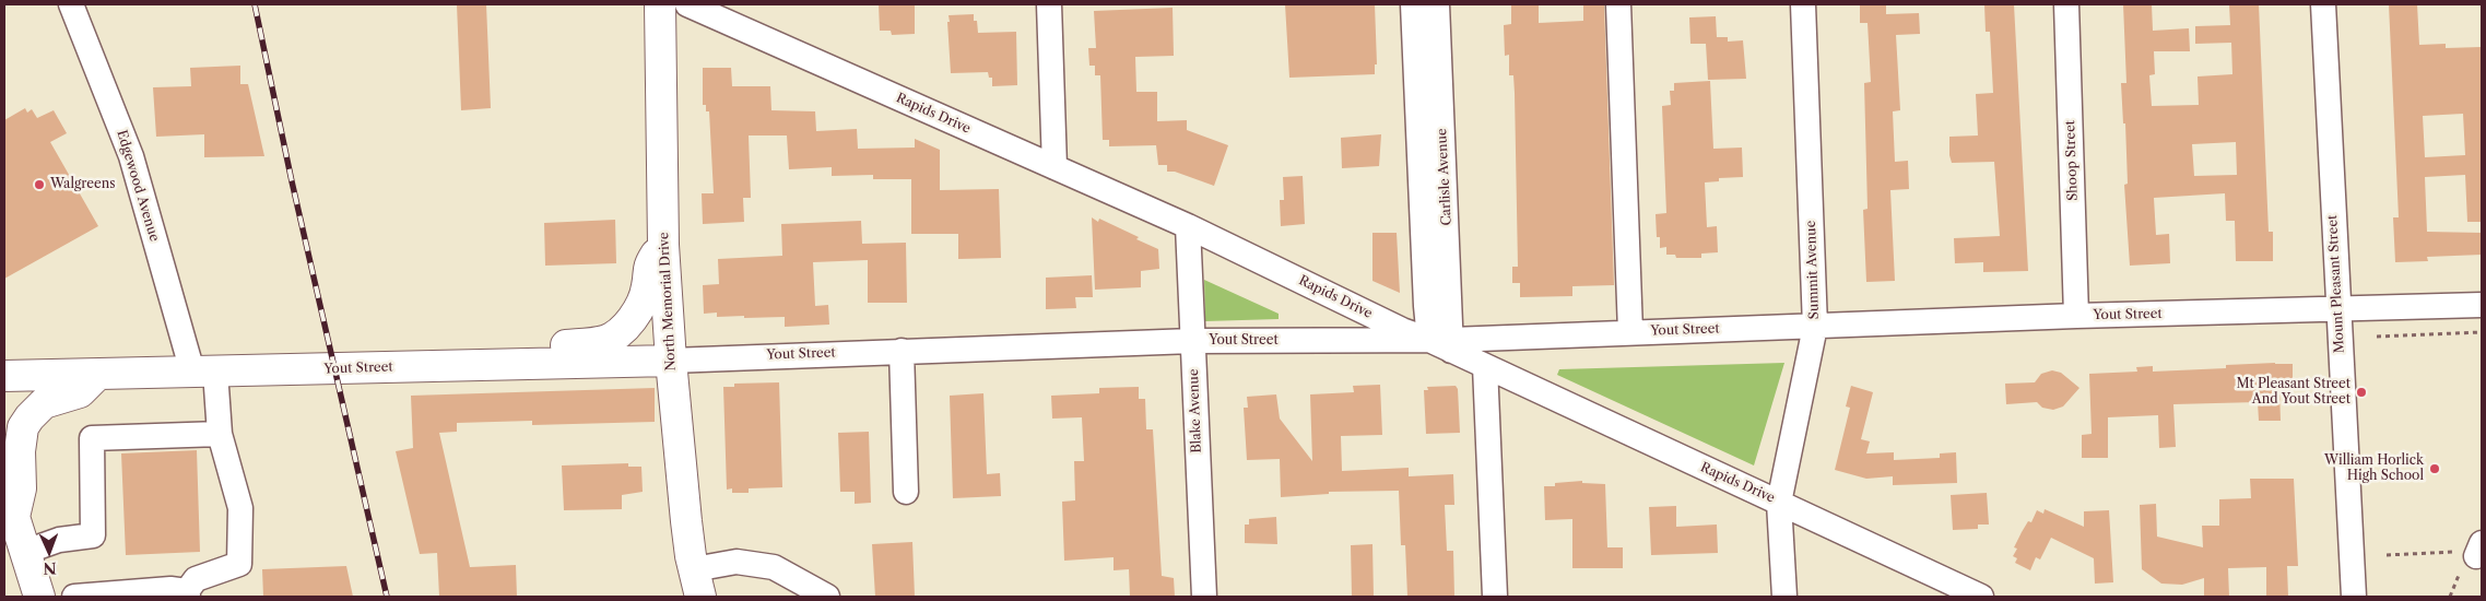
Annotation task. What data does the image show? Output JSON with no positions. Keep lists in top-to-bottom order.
{
  "streets": {
    "main road": ["North Memorial Drive", "Yout Street"],
    "street": [
      "Rapids Drive",
      "Shoop Street",
      "Carlisle Avenue",
      "Edgewood Avenue",
      "Summit Avenue",
      "Mount Pleasant Street",
      "Blake Avenue"
    ]
  },
  "crossings": [
    ["Rapids Drive", "Carlisle Avenue"],
    ["Rapids Drive", "Summit Avenue"],
    ["Rapids Drive", "Yout Street"],
    ["Rapids Drive", "Blake Avenue"],
    ["Shoop Street", "Yout Street"],
    ["Carlisle Avenue", "Yout Street"],
    ["Edgewood Avenue", "Yout Street"],
    ["Summit Avenue", "Yout Street"],
    ["Mount Pleasant Street", "Yout Street"],
    ["North Memorial Drive", "Yout Street"],
    ["Yout Street", "Blake Avenue"]
  ],
  "places": ["Walgreens", "Mt Pleasant Street And Yout Street", "William Horlick High School"],
  "north": "bottom"
}
